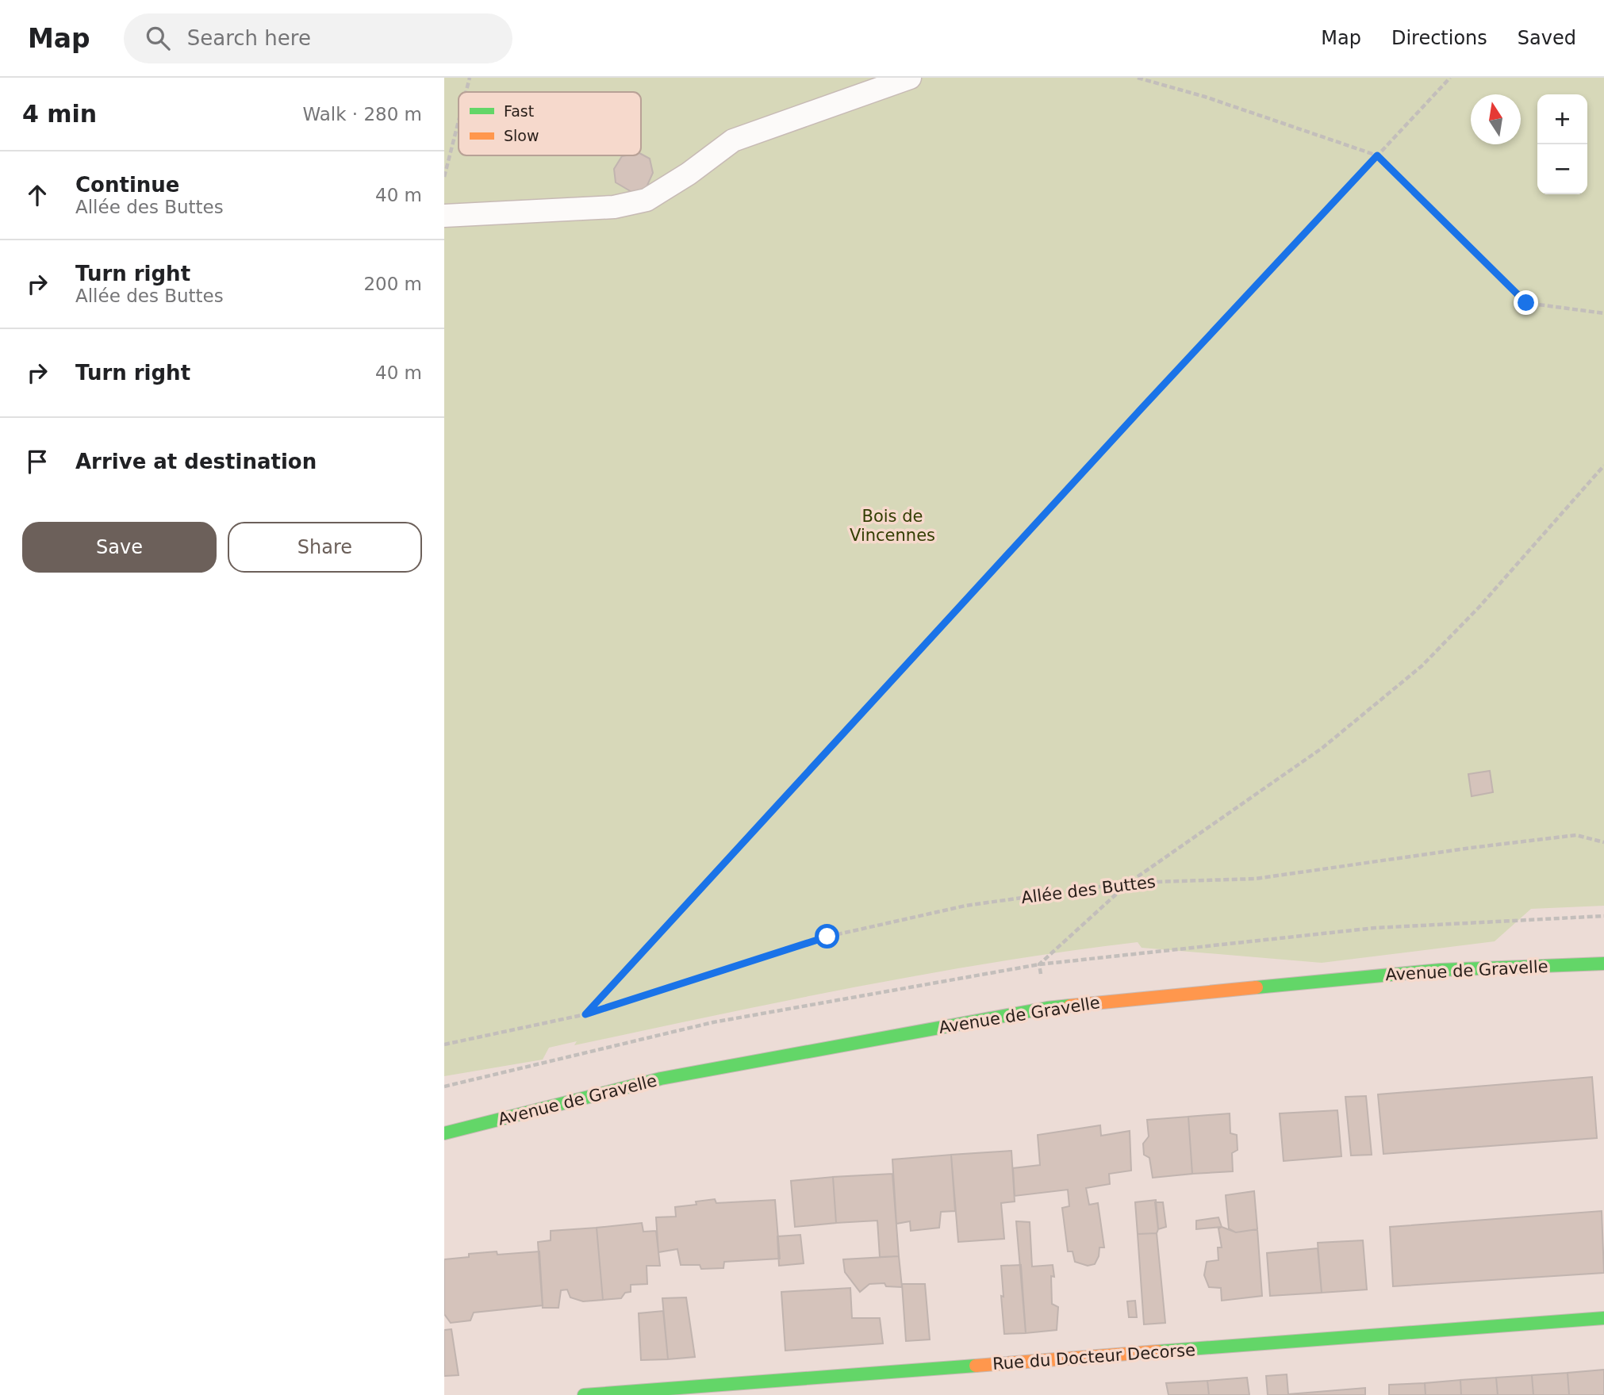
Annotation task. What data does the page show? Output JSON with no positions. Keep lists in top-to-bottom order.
{
  "streets": {
    "street": ["Avenue de Gravelle", "Rue du Docteur Decorse"],
    "path": ["Allée des Buttes"]
  },
  "parks": ["Bois de Vincennes"],
  "legend": ["Fast", "Slow"],
  "north": "top",
  "page": {
    "header": "Map",
    "search": "Search here",
    "nav": ["Map", "Directions", "Saved"],
    "heading": ["4 min", "Walk · 280 m"],
    "map_buttons": ["+", "−"],
    "list": [
      ["Continue", "Allée des Buttes", "40 m"],
      ["Turn right", "Allée des Buttes", "200 m"],
      ["Turn right", "40 m"],
      "Arrive at destination"
    ],
    "buttons": ["Save", "Share"]
  }
}
